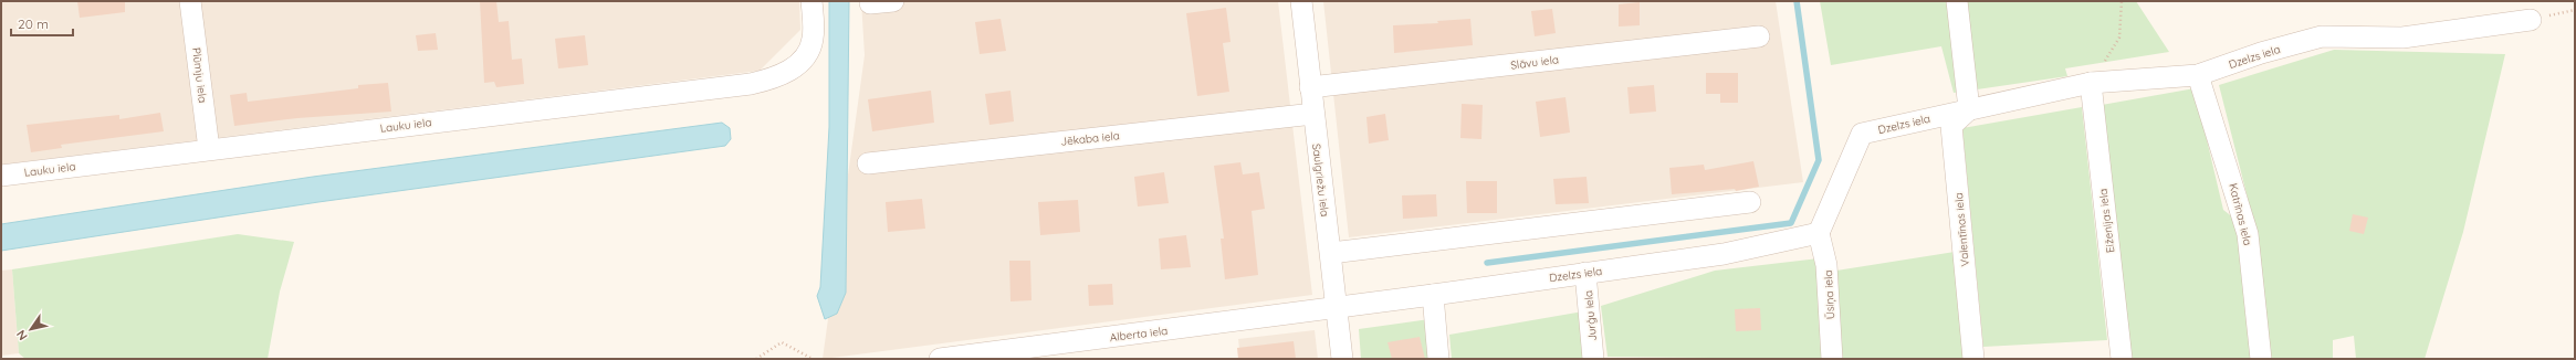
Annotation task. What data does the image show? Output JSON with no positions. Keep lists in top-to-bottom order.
{
  "streets": {
    "street": [
      "Dzelzs iela",
      "Slāvu iela",
      "Plūmju iela",
      "Lauku iela",
      "Jēkaba iela",
      "Saulgriežu iela",
      "Katrīnas iela",
      "Eiženijas iela",
      "Valentīnas iela",
      "Ūsiņa iela",
      "Jurģu iela",
      "Alberta iela"
    ]
  },
  "crossings": [
    ["Dzelzs iela", "Saulgriežu iela"],
    ["Dzelzs iela", "Katrīnas iela"],
    ["Dzelzs iela", "Eiženijas iela"],
    ["Dzelzs iela", "Valentīnas iela"],
    ["Dzelzs iela", "Ūsiņa iela"],
    ["Dzelzs iela", "Jurģu iela"],
    ["Dzelzs iela", "Alberta iela"],
    ["Slāvu iela", "Saulgriežu iela"],
    ["Plūmju iela", "Lauku iela"],
    ["Jēkaba iela", "Saulgriežu iela"],
    ["Saulgriežu iela", "Alberta iela"]
  ],
  "scale_bar": "20 m",
  "north": "bottom left"
}
